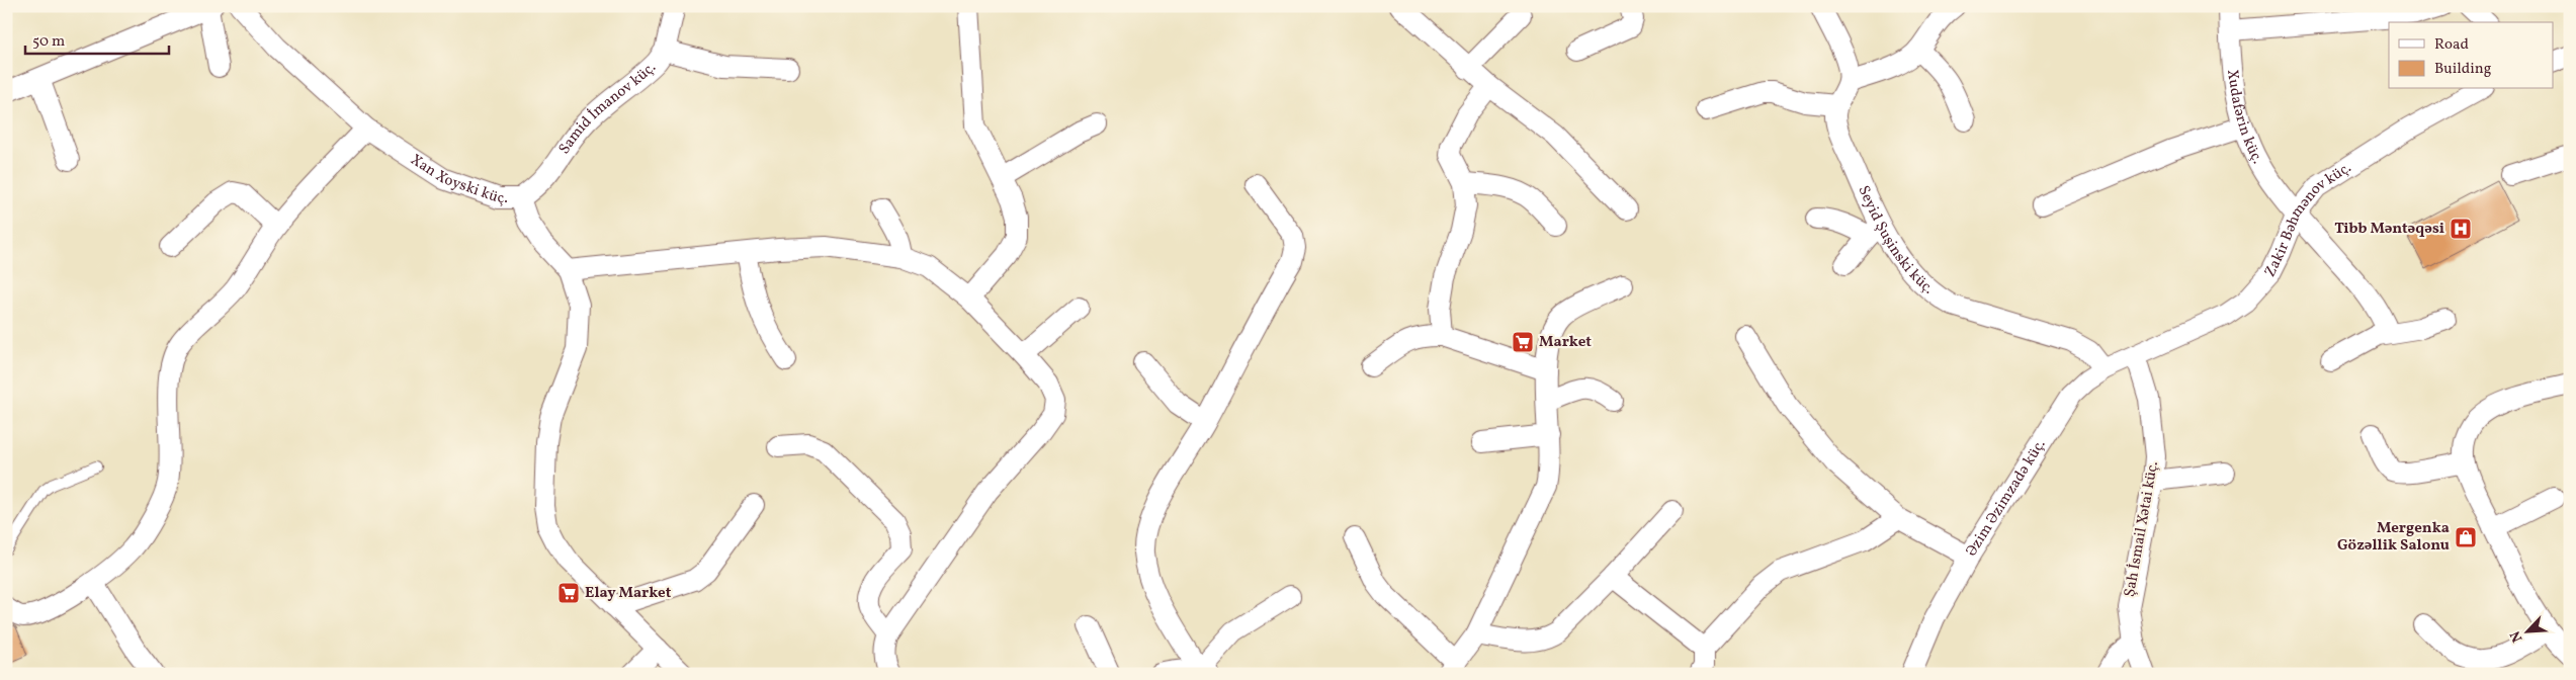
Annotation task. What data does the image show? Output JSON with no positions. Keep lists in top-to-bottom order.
{
  "streets": {
    "street": [
      "Samid İmanov küç.",
      "Xudafərin küç.",
      "Xan Xoyski küç.",
      "Zakir Bəhmənov küç.",
      "Seyid Şuşinski küç.",
      "Əzim Əzimzadə küç.",
      "Şah İsmail Xətai küç."
    ]
  },
  "crossings": [
    ["Samid İmanov küç.", "Xan Xoyski küç."],
    ["Xudafərin küç.", "Zakir Bəhmənov küç."],
    ["Zakir Bəhmənov küç.", "Əzim Əzimzadə küç."],
    ["Zakir Bəhmənov küç.", "Şah İsmail Xətai küç."],
    ["Seyid Şuşinski küç.", "Əzim Əzimzadə küç."],
    ["Əzim Əzimzadə küç.", "Şah İsmail Xətai küç."]
  ],
  "places": {
    "hospital": ["Tibb Məntəqəsi"],
    "supermarket": ["Market", "Elay Market"],
    "shop": ["Mergenka Gözəllik Salonu"]
  },
  "legend": ["Road", "Building"],
  "scale_bar": "50 m",
  "north": "bottom left"
}
